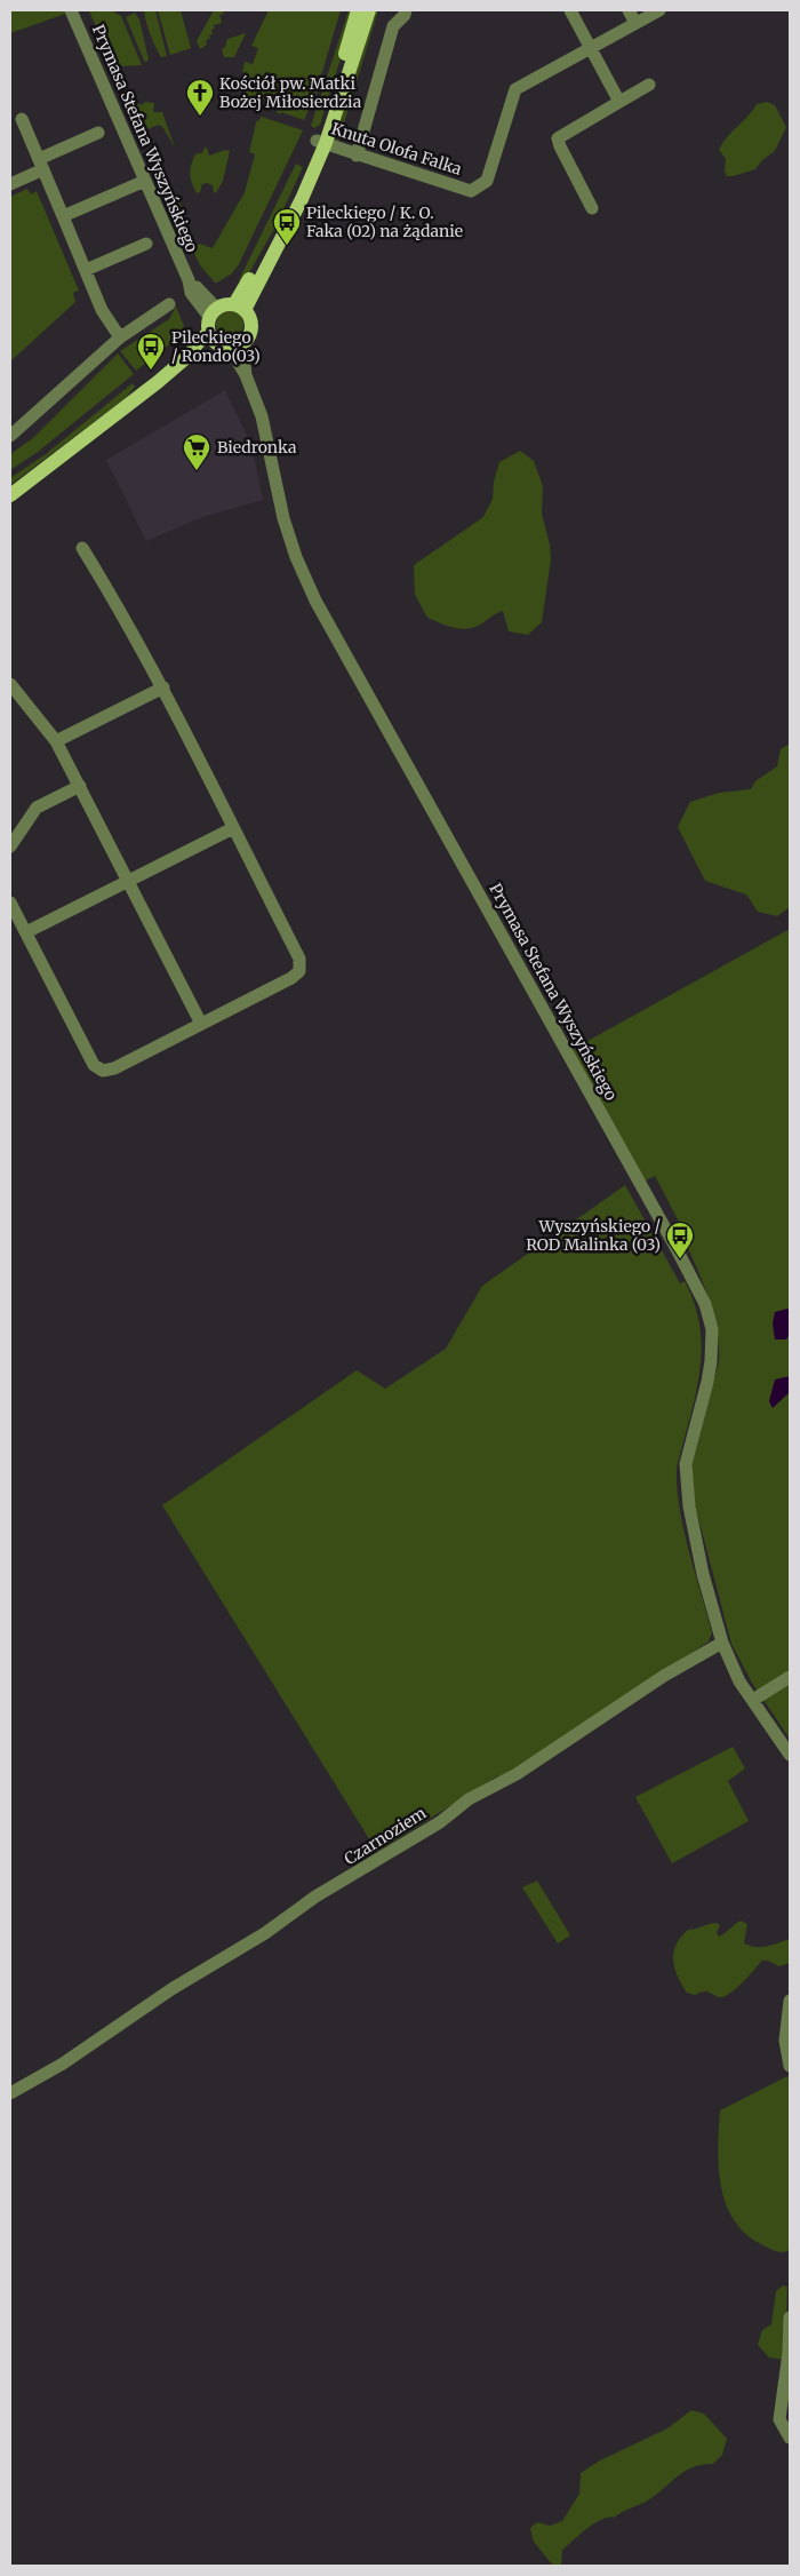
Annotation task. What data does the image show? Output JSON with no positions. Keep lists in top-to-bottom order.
{
  "streets": {
    "street": ["Prymasa Stefana Wyszyńskiego", "Knuta Olofa Falka", "Czarnoziem"]
  },
  "crossings": [
    ["Prymasa Stefana Wyszyńskiego", "Czarnoziem"]
  ],
  "places": {
    "church": ["Kościół pw. Matki Bożej Miłosierdzia"],
    "bus stop": ["Pileckiego / K. O. Faka (02) na żądanie", "Pileckiego / Rondo(03)", "Wyszyńskiego / ROD Malinka (03)"],
    "supermarket": ["Biedronka"]
  }
}
